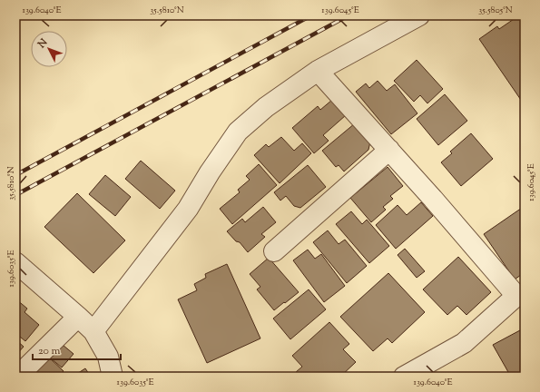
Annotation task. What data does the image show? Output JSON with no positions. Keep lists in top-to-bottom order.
{
  "scale_bar": "20 m",
  "north": "top left",
  "coordinates": [
    "139.6040°E",
    "35.5810°N",
    "139.6045°E",
    "35.5805°N",
    "139.6035°E"
  ]
}
